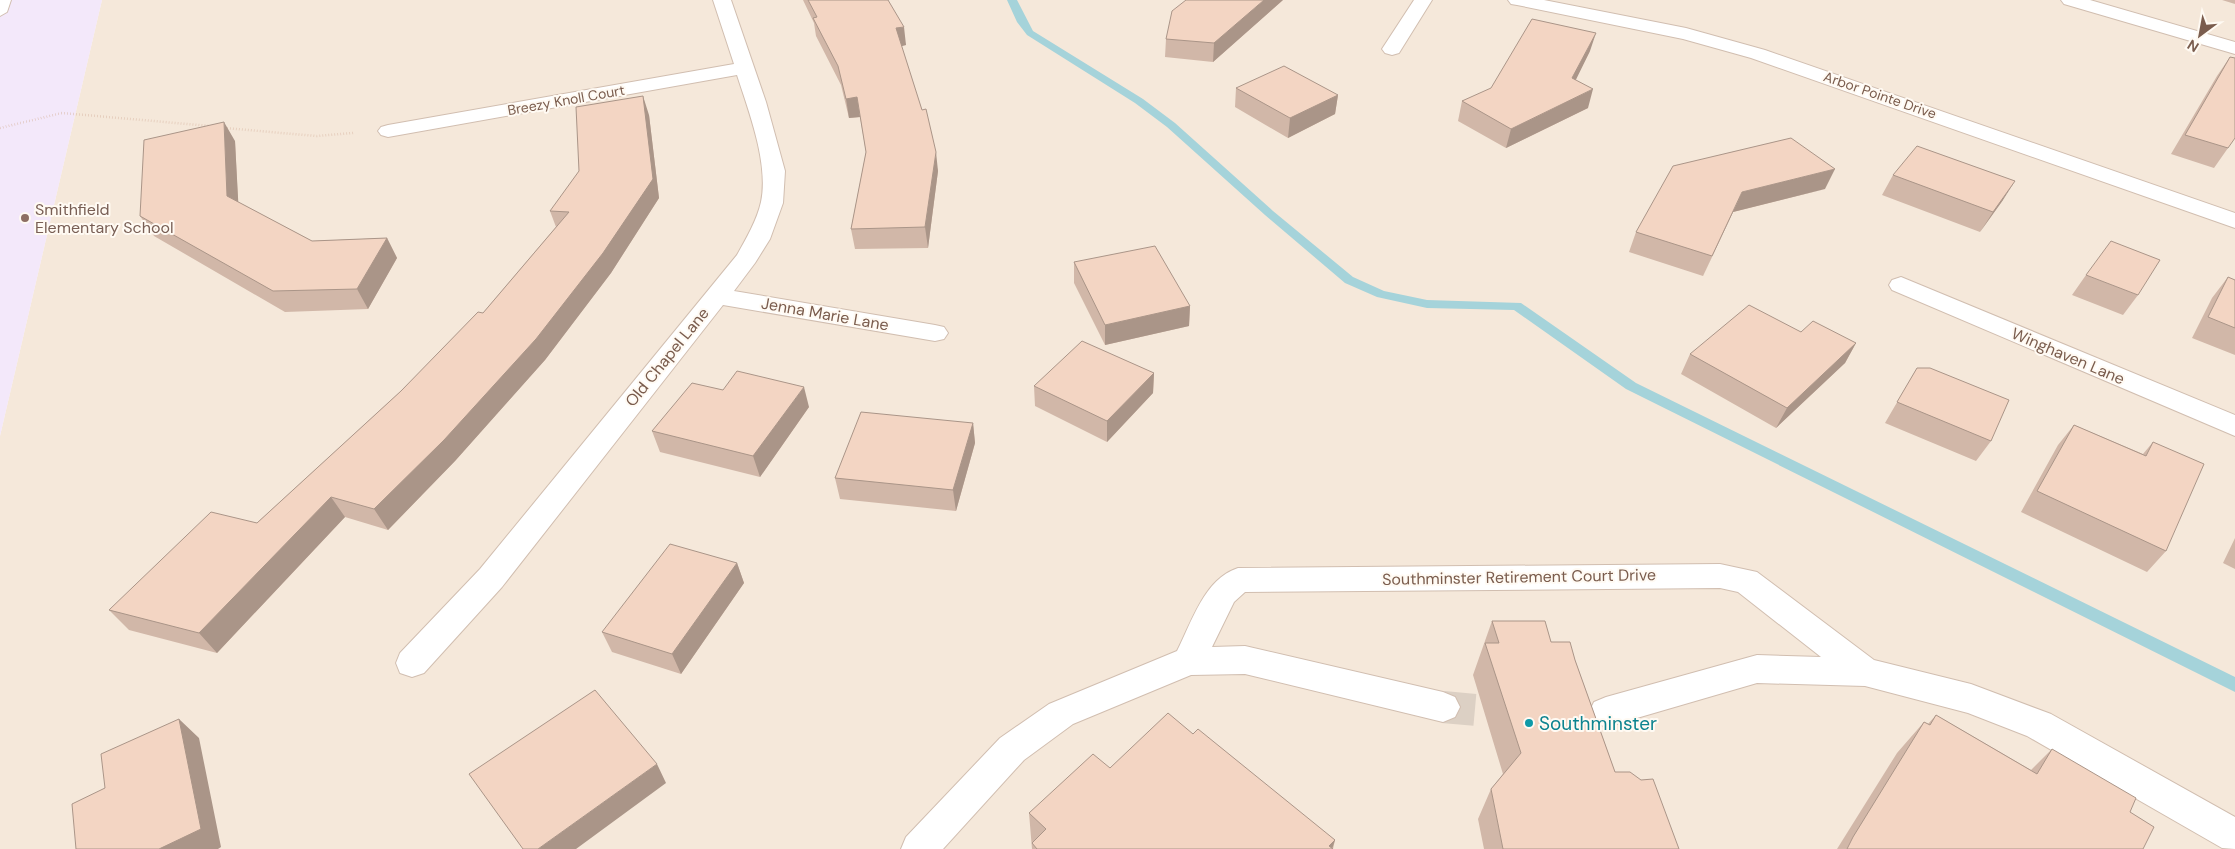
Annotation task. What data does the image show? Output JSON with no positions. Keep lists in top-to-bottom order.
{
  "streets": {
    "street": [
      "Arbor Pointe Drive",
      "Breezy Knoll Court",
      "Jenna Marie Lane",
      "Winghaven Lane",
      "Old Chapel Lane",
      "Southminster Retirement Court Drive"
    ]
  },
  "crossings": [
    ["Breezy Knoll Court", "Old Chapel Lane"],
    ["Jenna Marie Lane", "Old Chapel Lane"]
  ],
  "places": ["Smithfield Elementary School", "Southminster"],
  "north": "bottom left"
}
